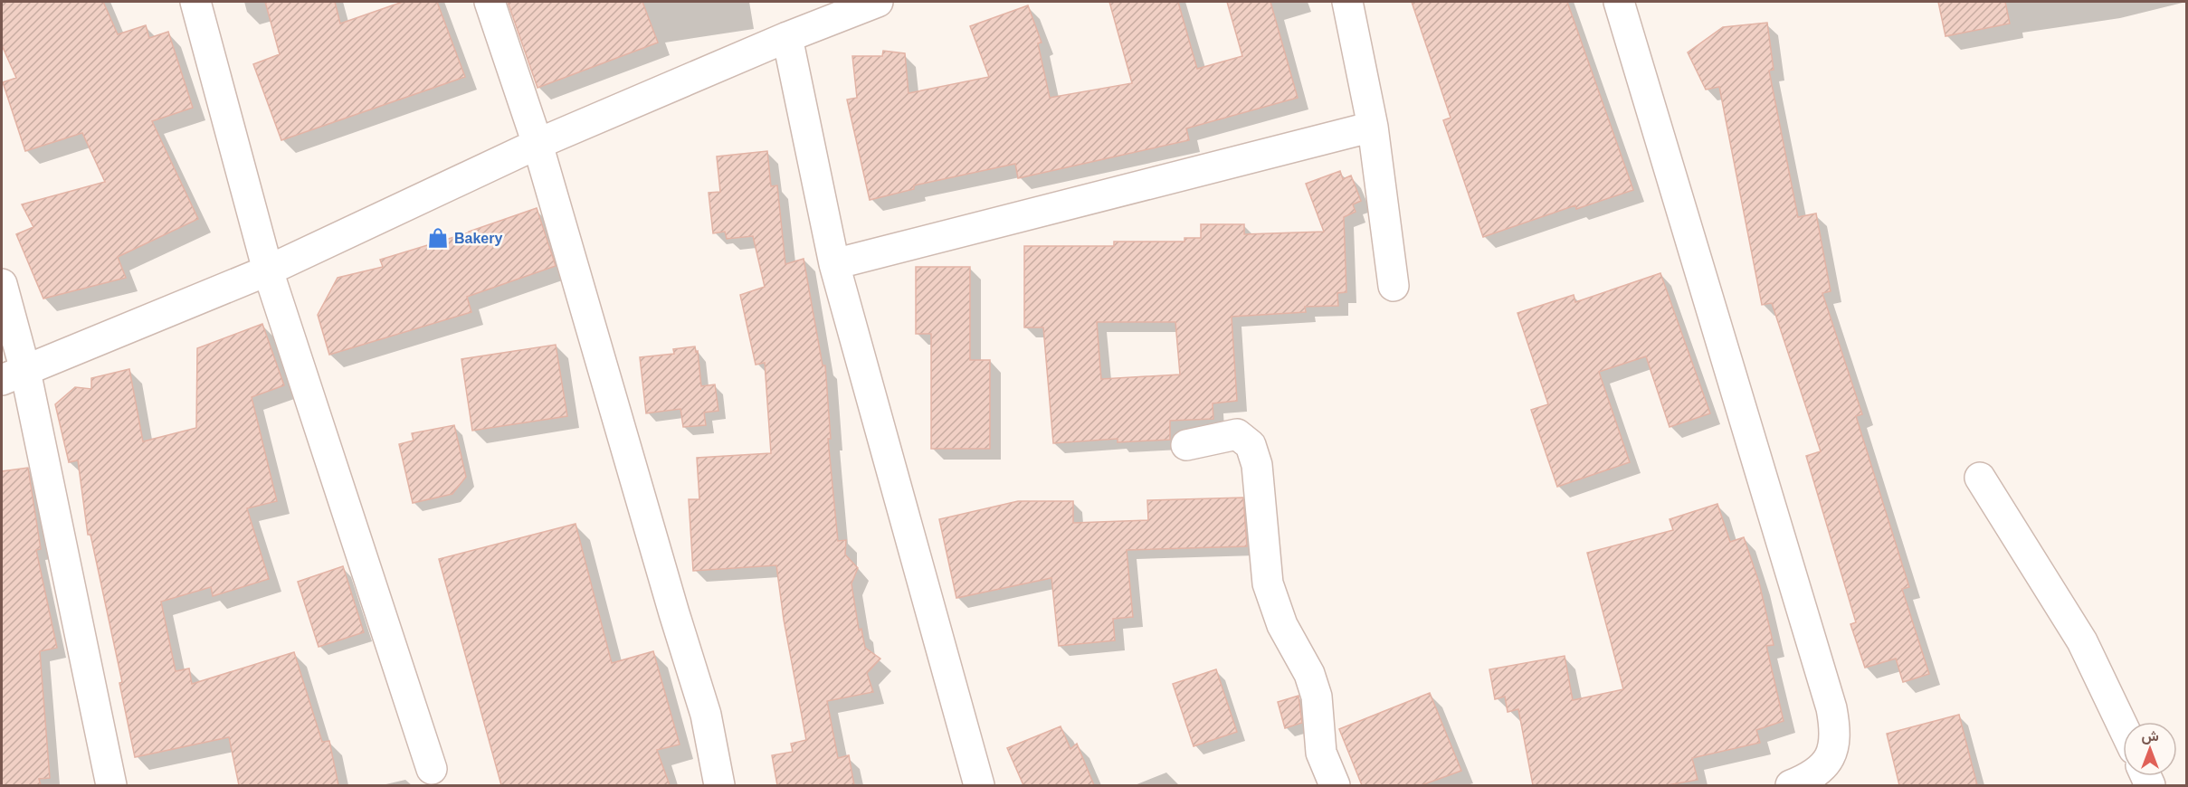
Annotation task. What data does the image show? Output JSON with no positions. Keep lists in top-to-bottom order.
{
  "places": {
    "shop": ["Bakery"]
  },
  "north": "top"
}
